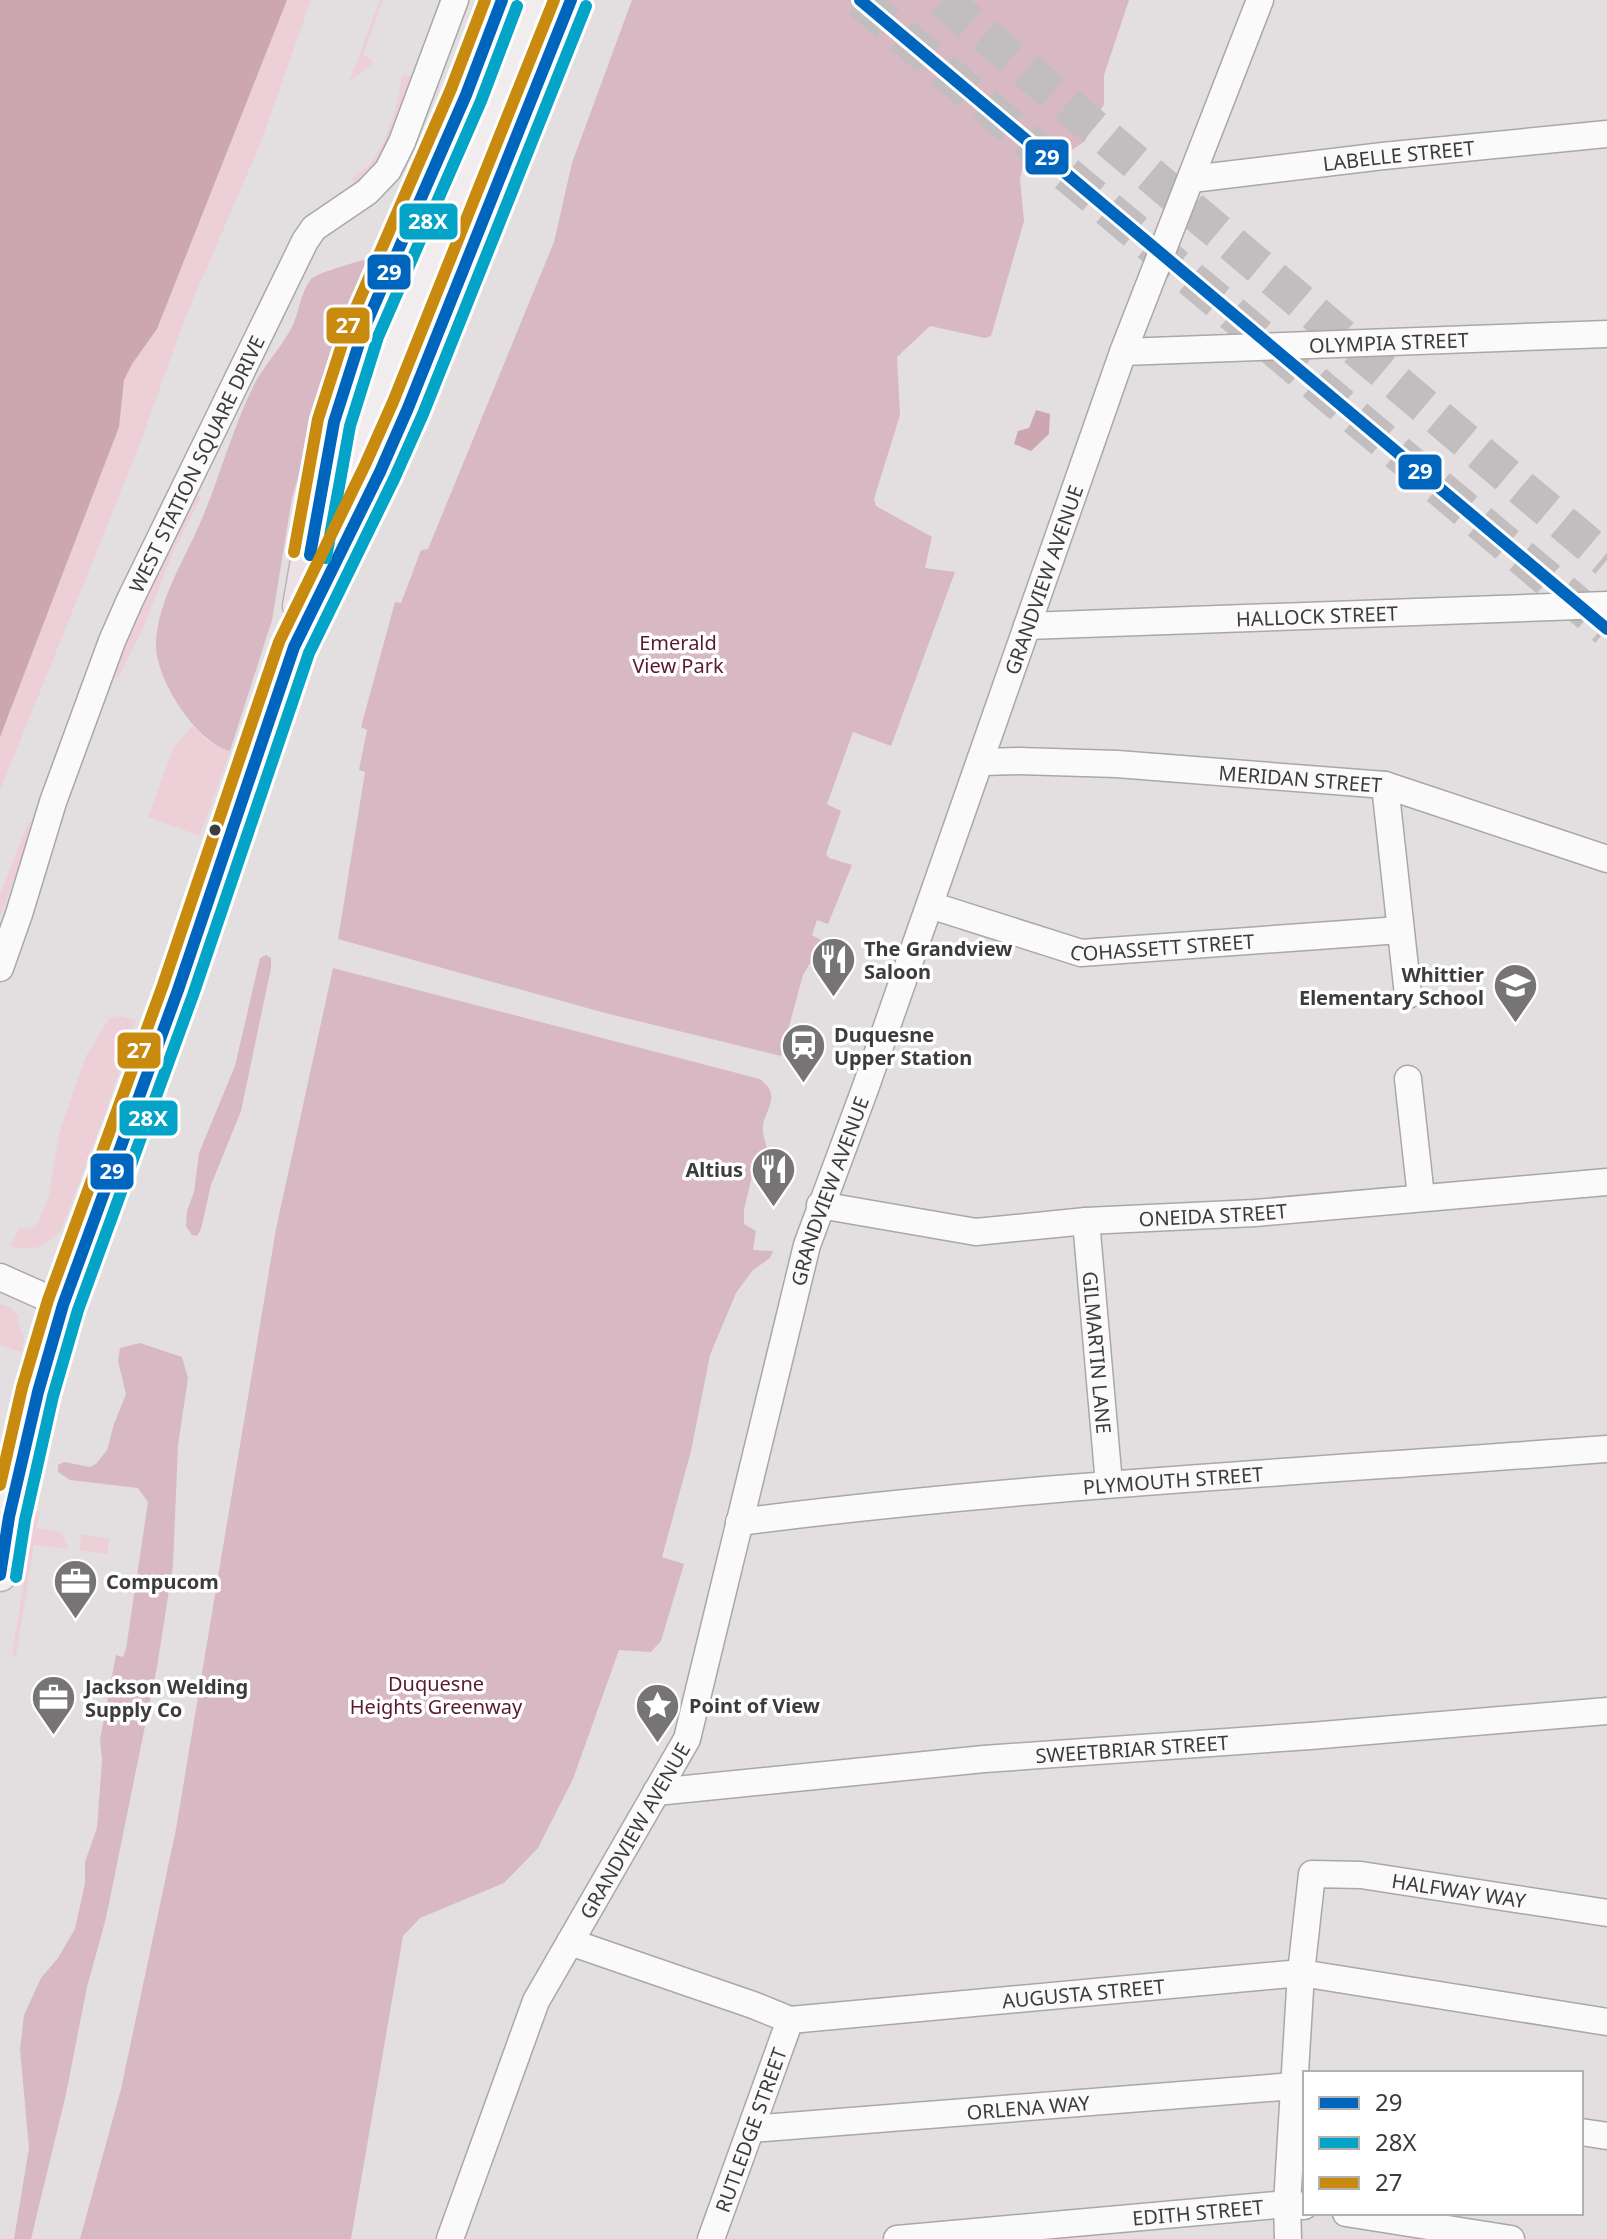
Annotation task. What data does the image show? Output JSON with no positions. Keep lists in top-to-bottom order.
{
  "streets": {
    "street": [
      "LABELLE STREET",
      "OLYMPIA STREET",
      "WEST STATION SQUARE DRIVE",
      "GRANDVIEW AVENUE",
      "HALLOCK STREET",
      "MERIDAN STREET",
      "COHASSETT STREET",
      "ONEIDA STREET",
      "GILMARTIN LANE",
      "PLYMOUTH STREET",
      "SWEETBRIAR STREET",
      "HALFWAY WAY",
      "AUGUSTA STREET",
      "ORLENA WAY",
      "RUTLEDGE STREET",
      "EDITH STREET"
    ]
  },
  "crossings": [
    ["LABELLE STREET", "GRANDVIEW AVENUE"],
    ["OLYMPIA STREET", "GRANDVIEW AVENUE"],
    ["GRANDVIEW AVENUE", "HALLOCK STREET"],
    ["GRANDVIEW AVENUE", "MERIDAN STREET"],
    ["GRANDVIEW AVENUE", "COHASSETT STREET"],
    ["GRANDVIEW AVENUE", "ONEIDA STREET"],
    ["GRANDVIEW AVENUE", "PLYMOUTH STREET"],
    ["GRANDVIEW AVENUE", "SWEETBRIAR STREET"],
    ["GRANDVIEW AVENUE", "AUGUSTA STREET"],
    ["ONEIDA STREET", "GILMARTIN LANE"],
    ["GILMARTIN LANE", "PLYMOUTH STREET"],
    ["HALFWAY WAY", "AUGUSTA STREET"],
    ["AUGUSTA STREET", "RUTLEDGE STREET"],
    ["ORLENA WAY", "RUTLEDGE STREET"]
  ],
  "parks": ["Emerald View Park", "Duquesne Heights Greenway"],
  "places": {
    "restaurant": ["The Grandview Saloon", "Altius"],
    "school or university": ["Whittier Elementary School"],
    "station": ["Duquesne Upper Station"],
    "office": ["Compucom", "Jackson Welding Supply Co"],
    "place": ["Point of View"]
  },
  "lines": ["transit line 29", "transit line 27", "transit line 28X"],
  "legend": ["29", "28X", "27"]
}
